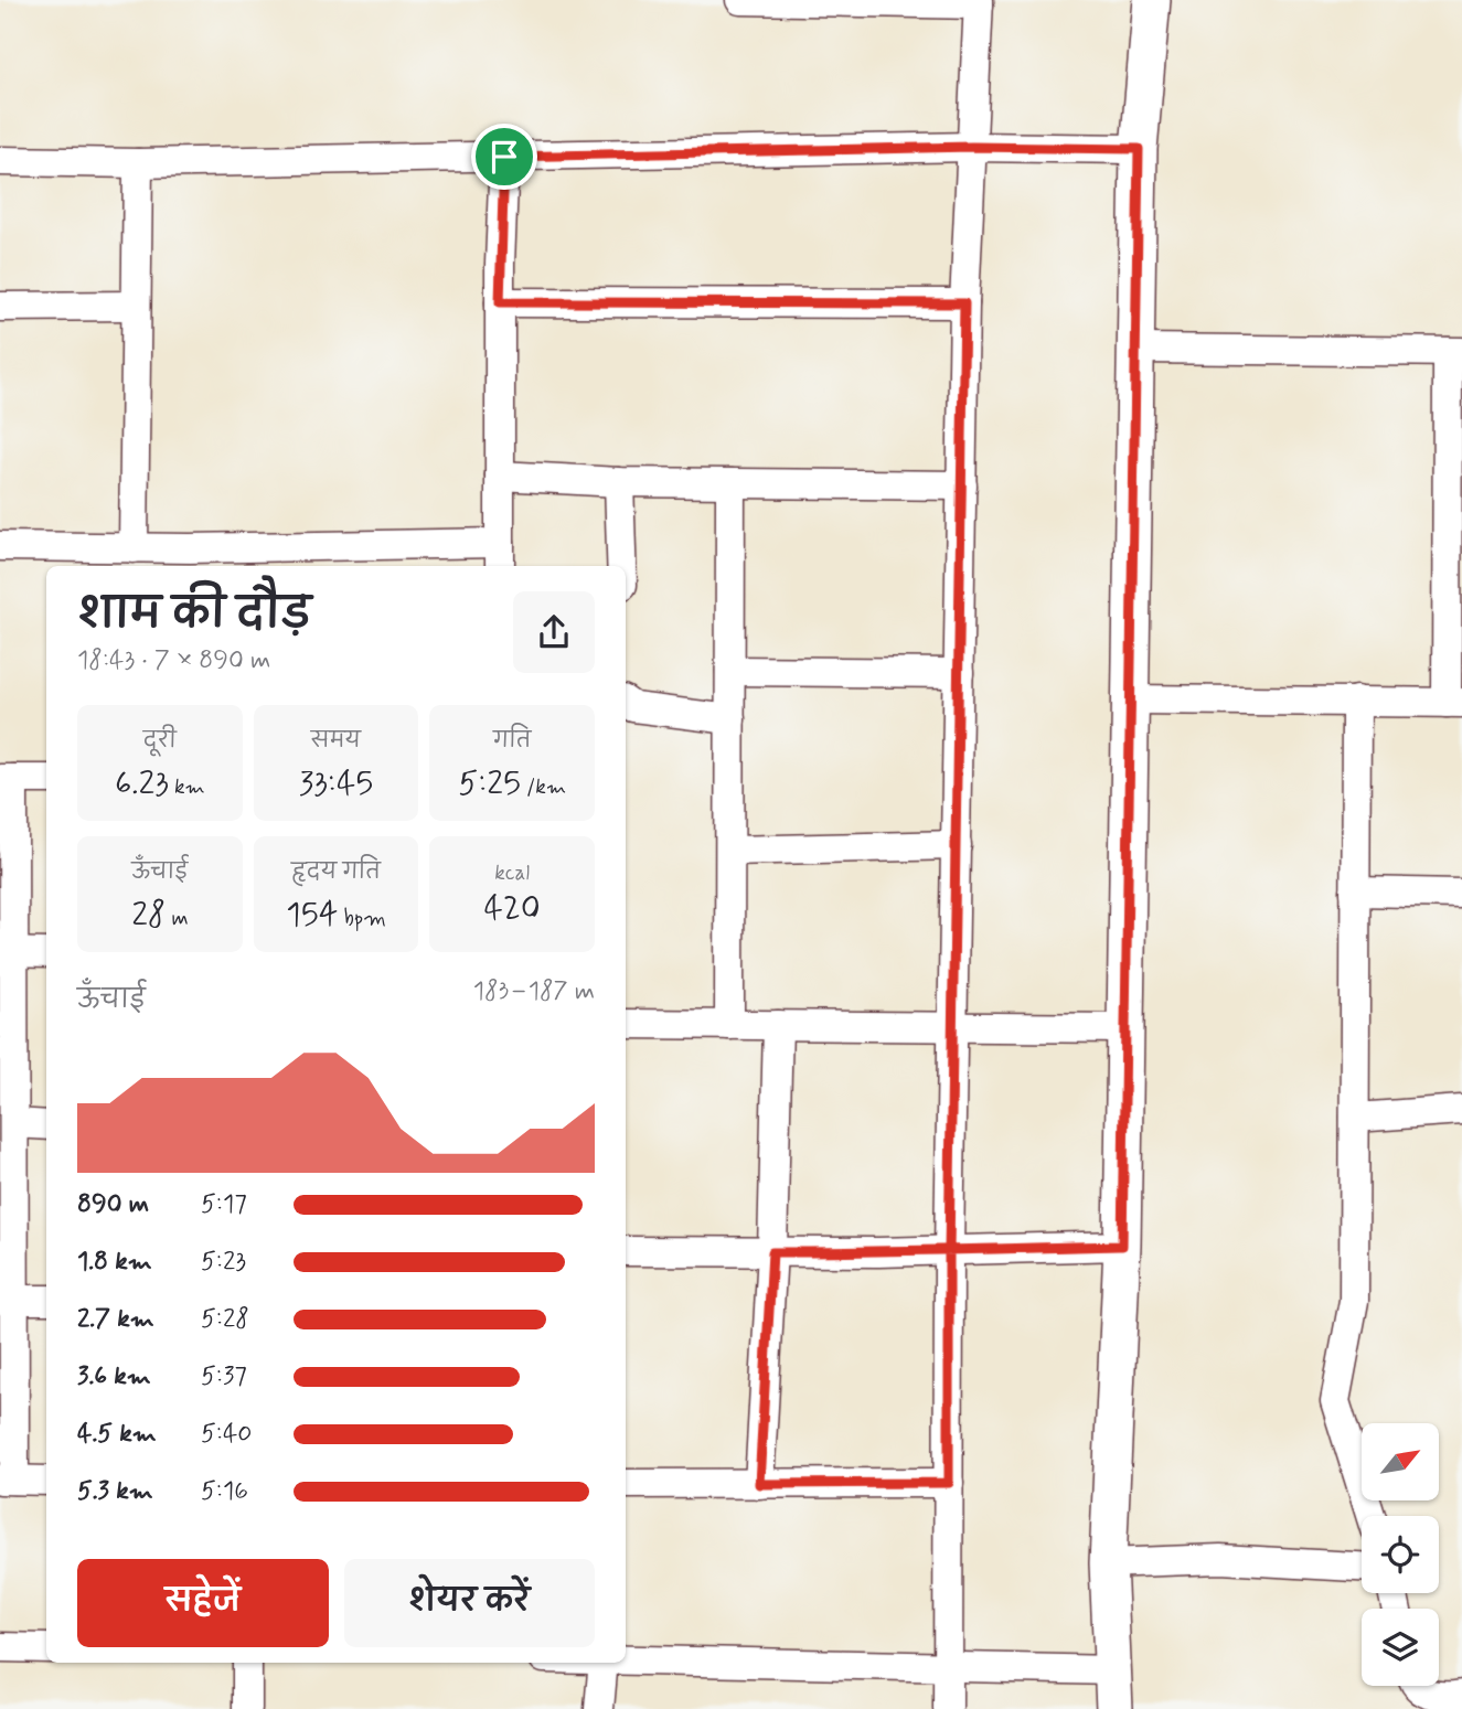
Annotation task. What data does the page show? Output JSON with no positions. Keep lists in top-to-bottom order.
{
  "north": "top right",
  "page": {
    "heading": ["शाम की दौड़", "18:43 · 7 × 890 m"],
    "stats": [
      ["दूरी", "6.23 km"],
      ["समय", "33:45"],
      ["गति", "5:25 /km"],
      ["ऊँचाई", "28 m"],
      ["हृदय गति", "154 bpm"],
      ["kcal", "420"]
    ],
    "chart": ["ऊँचाई", "183–187 m"],
    "list": [
      {
        "name": "890 m",
        "note": "5:17"
      },
      {
        "name": "1.8 km",
        "note": "5:23"
      },
      {
        "name": "2.7 km",
        "note": "5:28"
      },
      {
        "name": "3.6 km",
        "note": "5:37"
      },
      {
        "name": "4.5 km",
        "note": "5:40"
      },
      {
        "name": "5.3 km",
        "note": "5:16"
      }
    ],
    "buttons": ["सहेजें", "शेयर करें"]
  }
}
